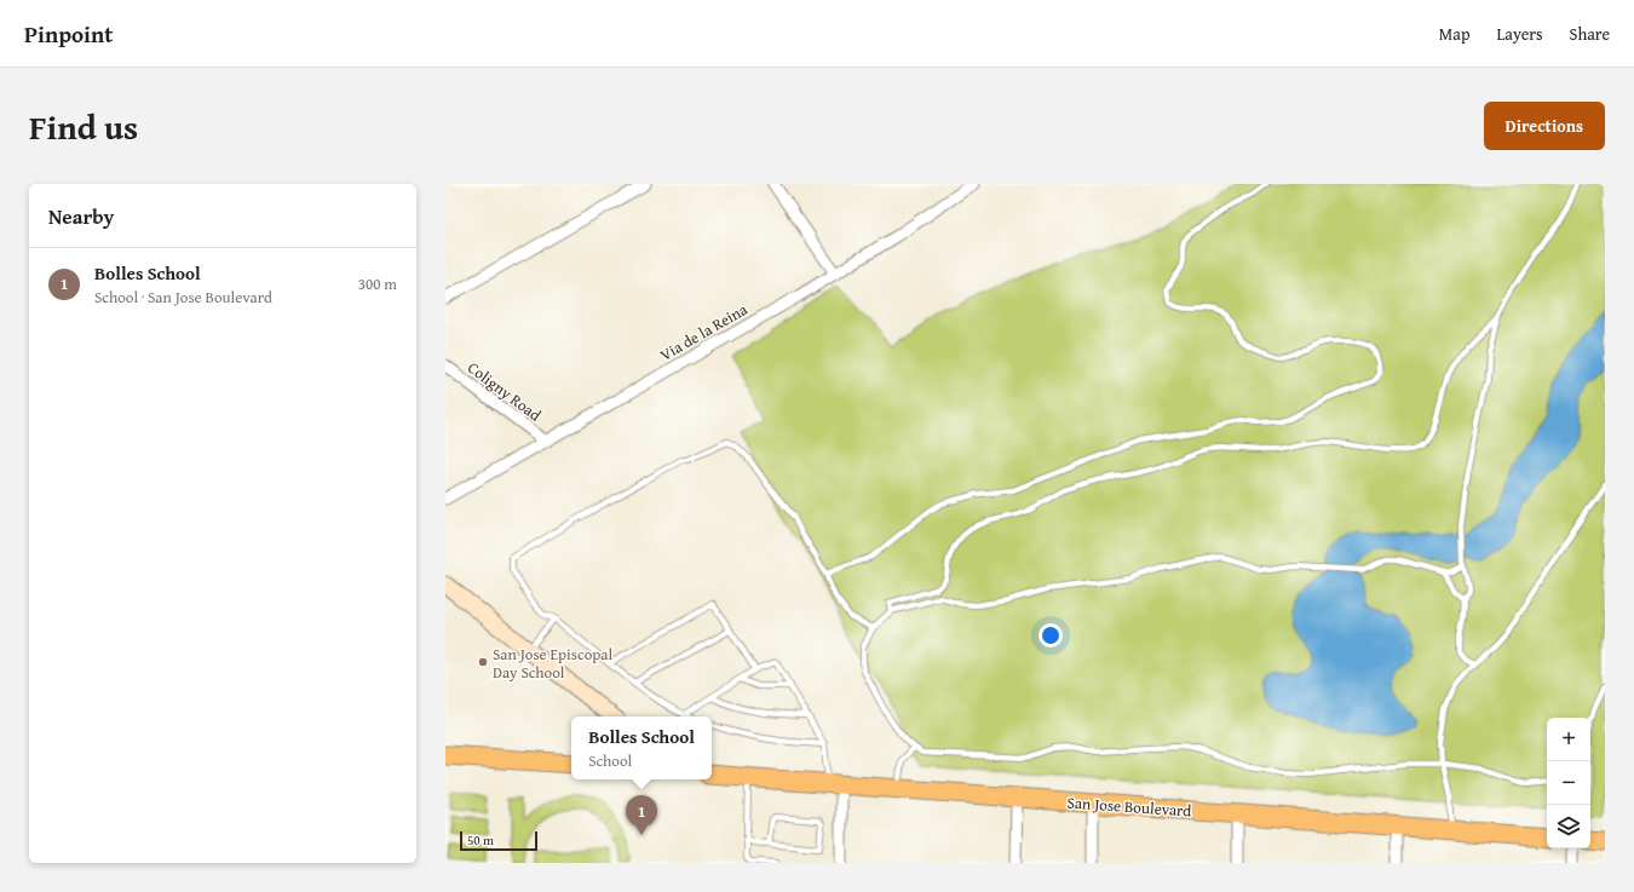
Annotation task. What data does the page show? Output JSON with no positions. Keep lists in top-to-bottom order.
{
  "streets": {
    "main road": ["San Jose Boulevard"],
    "street": ["Via de la Reina", "Coligny Road"]
  },
  "crossings": [
    ["Via de la Reina", "Coligny Road"]
  ],
  "places": ["San Jose Episcopal Day School"],
  "scale_bar": "50 m",
  "page": {
    "header": "Pinpoint",
    "nav": ["Map", "Layers", "Share"],
    "title": "Find us",
    "buttons": "Directions",
    "heading": "Nearby",
    "list": [
      {
        "mark": "1",
        "name": "Bolles School",
        "note": "School · San Jose Boulevard",
        "value": "300 m"
      }
    ],
    "popup": ["Bolles School", "School"],
    "map_buttons": ["+", "−"],
    "pins": "1",
    "scale": "50 m"
  }
}
